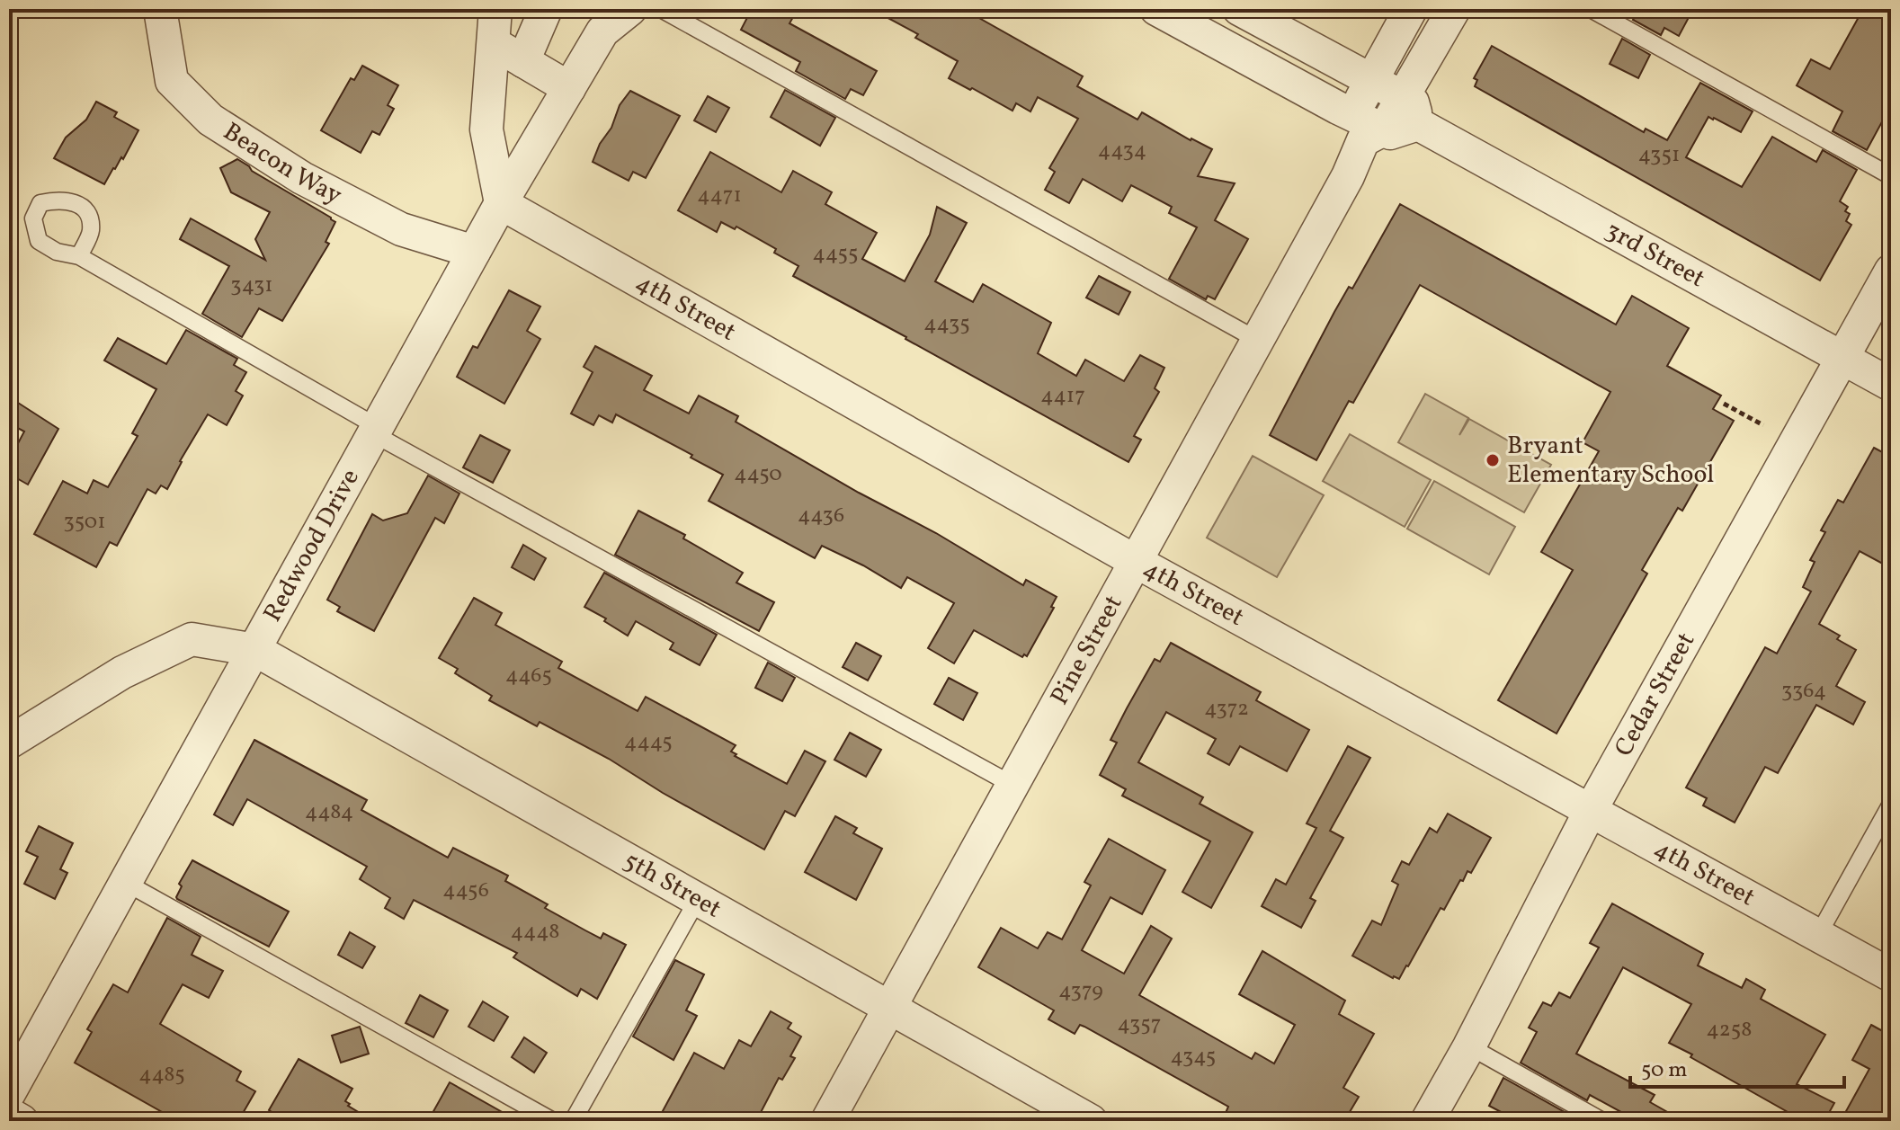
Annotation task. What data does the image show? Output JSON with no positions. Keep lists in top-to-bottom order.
{
  "streets": {
    "street": [
      "Beacon Way",
      "3rd Street",
      "4th Street",
      "Redwood Drive",
      "Pine Street",
      "Cedar Street",
      "5th Street"
    ]
  },
  "crossings": [
    ["Beacon Way", "Redwood Drive"],
    ["3rd Street", "Pine Street"],
    ["3rd Street", "Cedar Street"],
    ["4th Street", "Redwood Drive"],
    ["4th Street", "Pine Street"],
    ["4th Street", "Cedar Street"],
    ["Redwood Drive", "5th Street"],
    ["Pine Street", "5th Street"]
  ],
  "places": ["Bryant Elementary School"],
  "house_numbers": [
    "4434",
    "4351",
    "4471",
    "4455",
    "3431",
    "4435",
    "4417",
    "4450",
    "4436",
    "3501",
    "4465",
    "3364",
    "4372",
    "4445",
    "4484",
    "4456",
    "4448",
    "4379",
    "4357",
    "4258",
    "4345",
    "4485"
  ],
  "scale_bar": "50 m"
}
